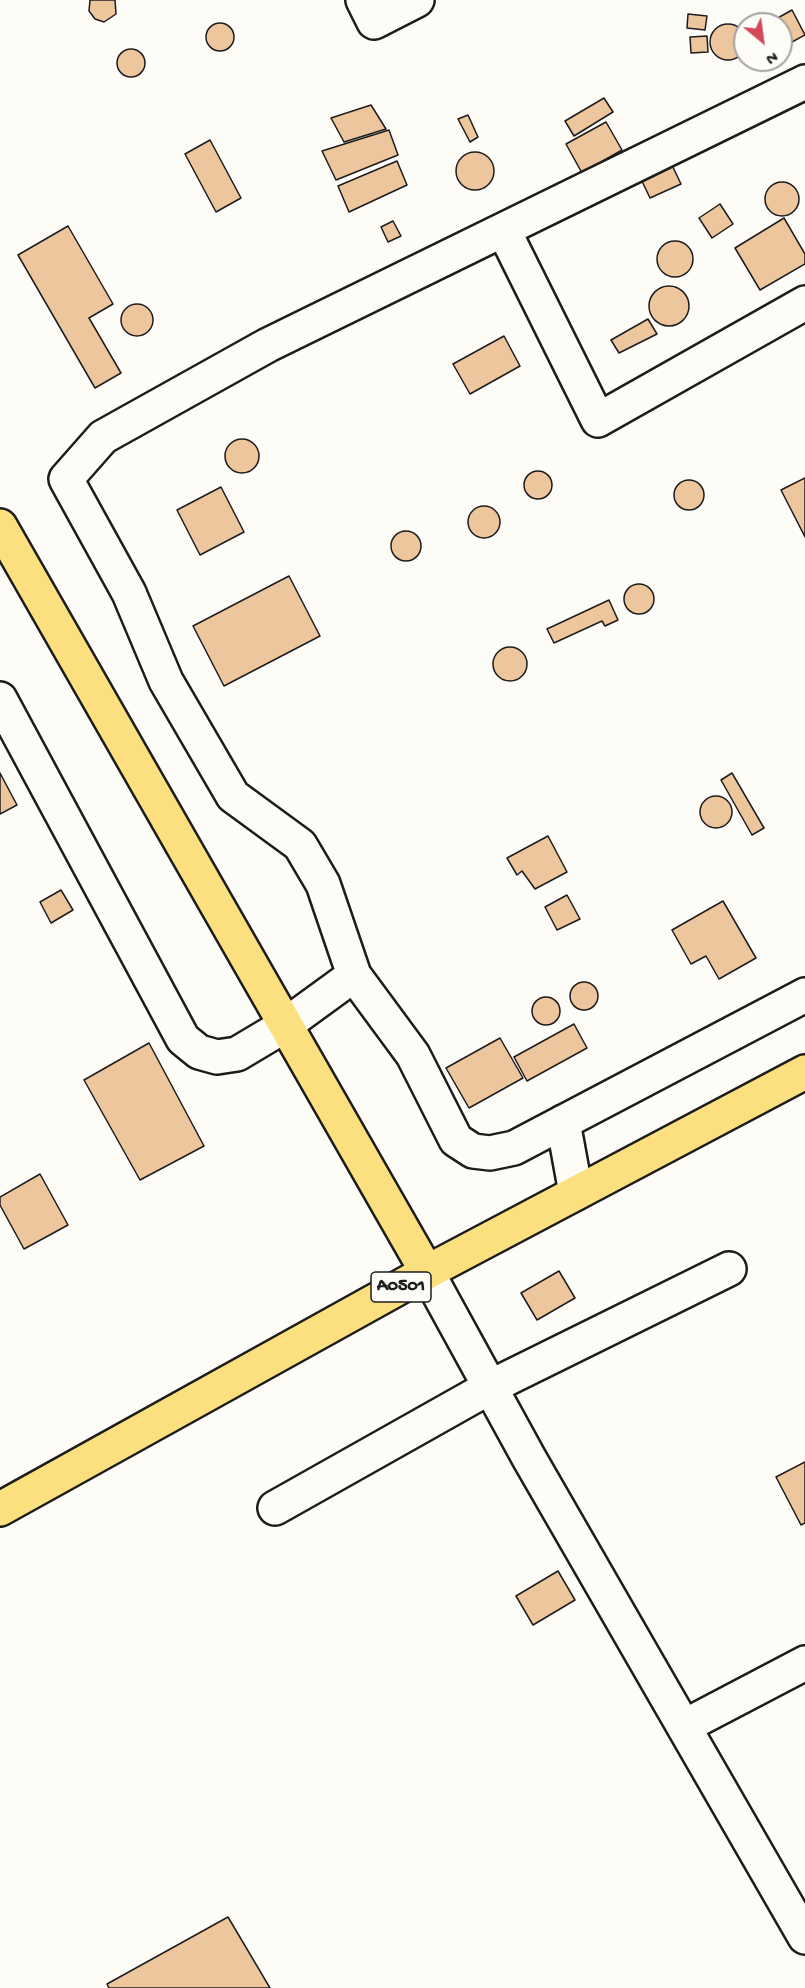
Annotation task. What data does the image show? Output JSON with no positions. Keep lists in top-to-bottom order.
{
  "streets": {
    "main road": ["A0501"]
  },
  "north": "bottom right"
}
